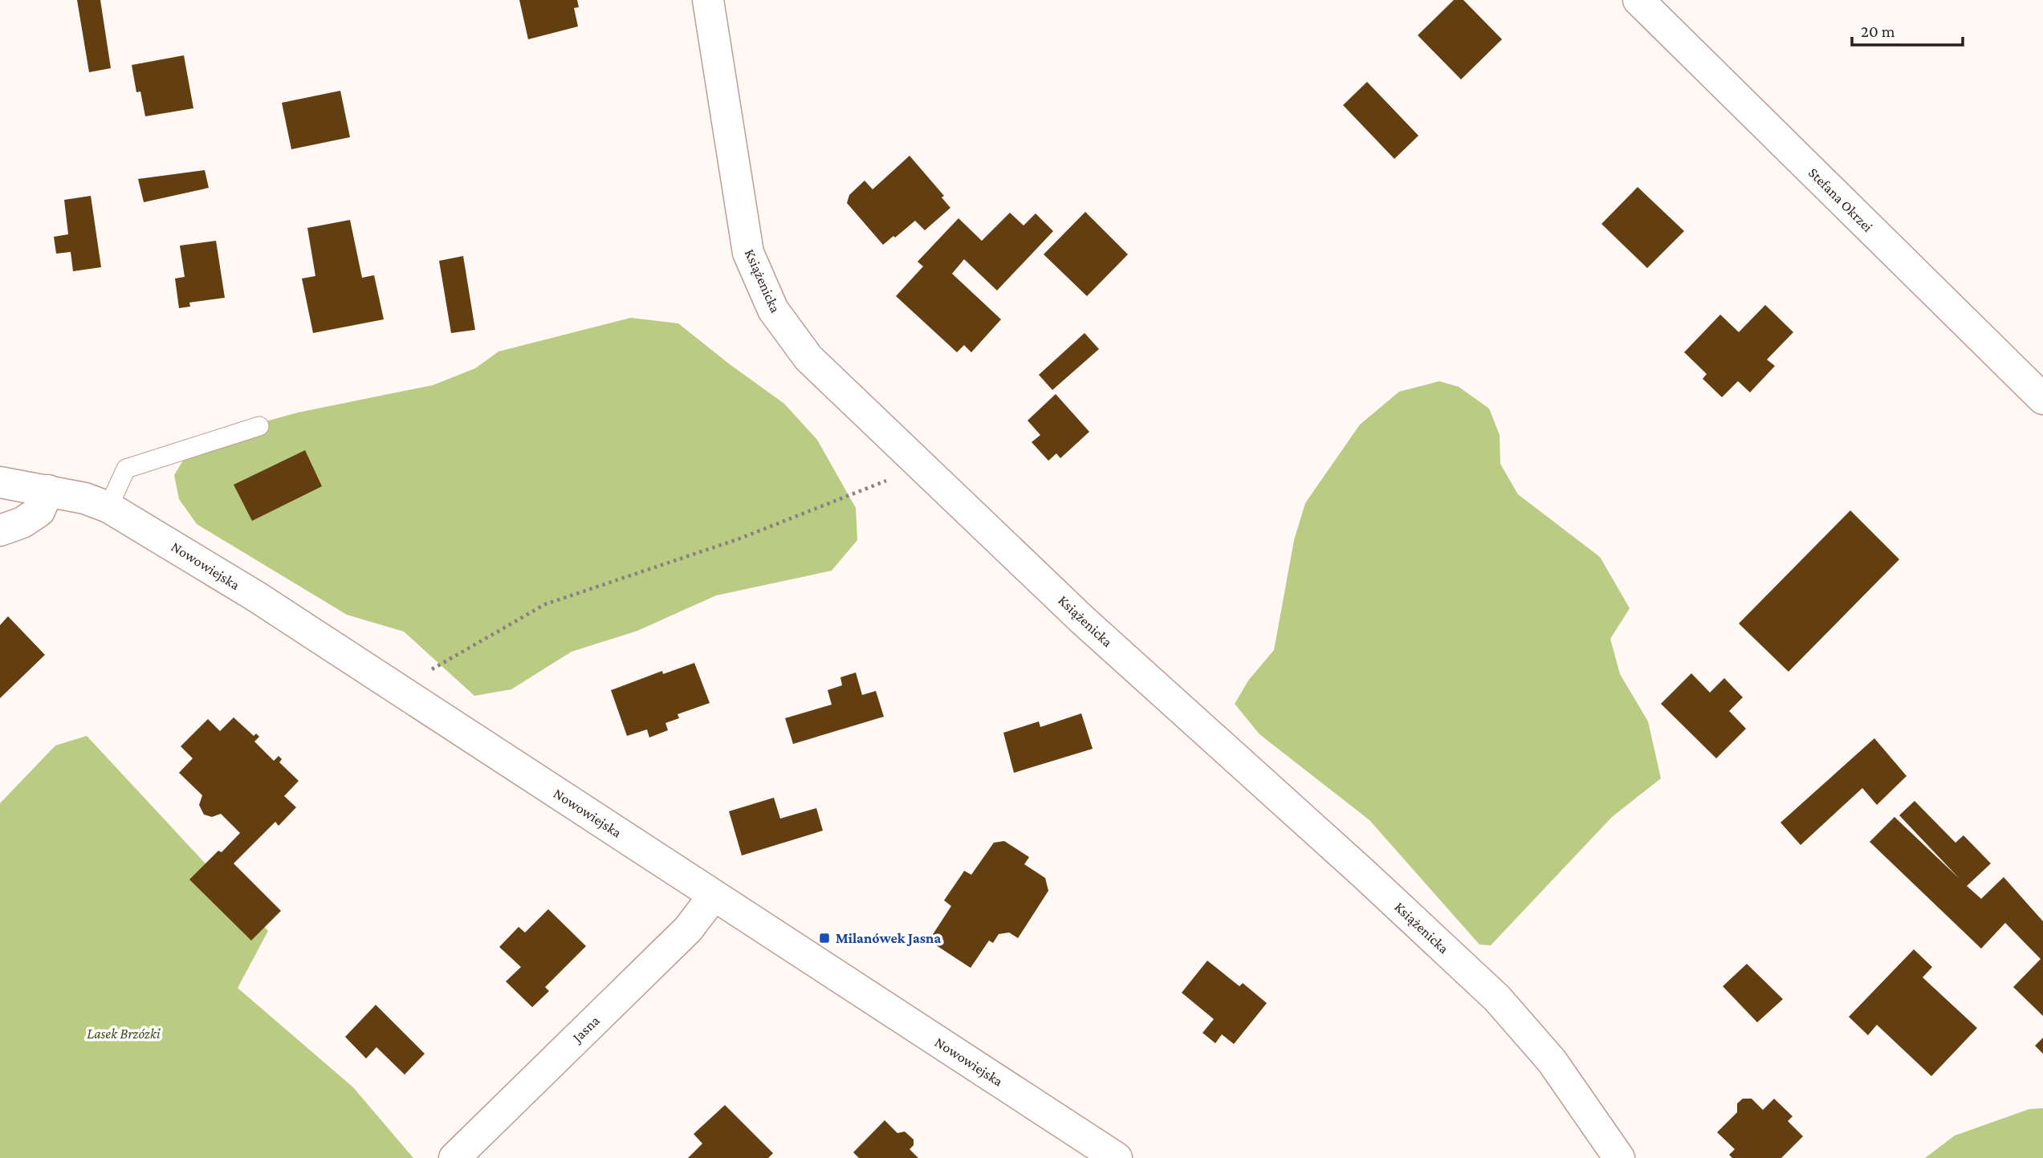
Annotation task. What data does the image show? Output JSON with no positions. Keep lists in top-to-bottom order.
{
  "streets": {
    "street": [
      "Stefana Okrzei",
      "Książenicka",
      "Nowowiejska",
      "Jasna"
    ]
  },
  "crossings": [
    ["Nowowiejska", "Jasna"]
  ],
  "parks": ["Lasek Brzózki"],
  "places": {
    "transit": ["Milanówek Jasna"]
  },
  "scale_bar": "20 m"
}
